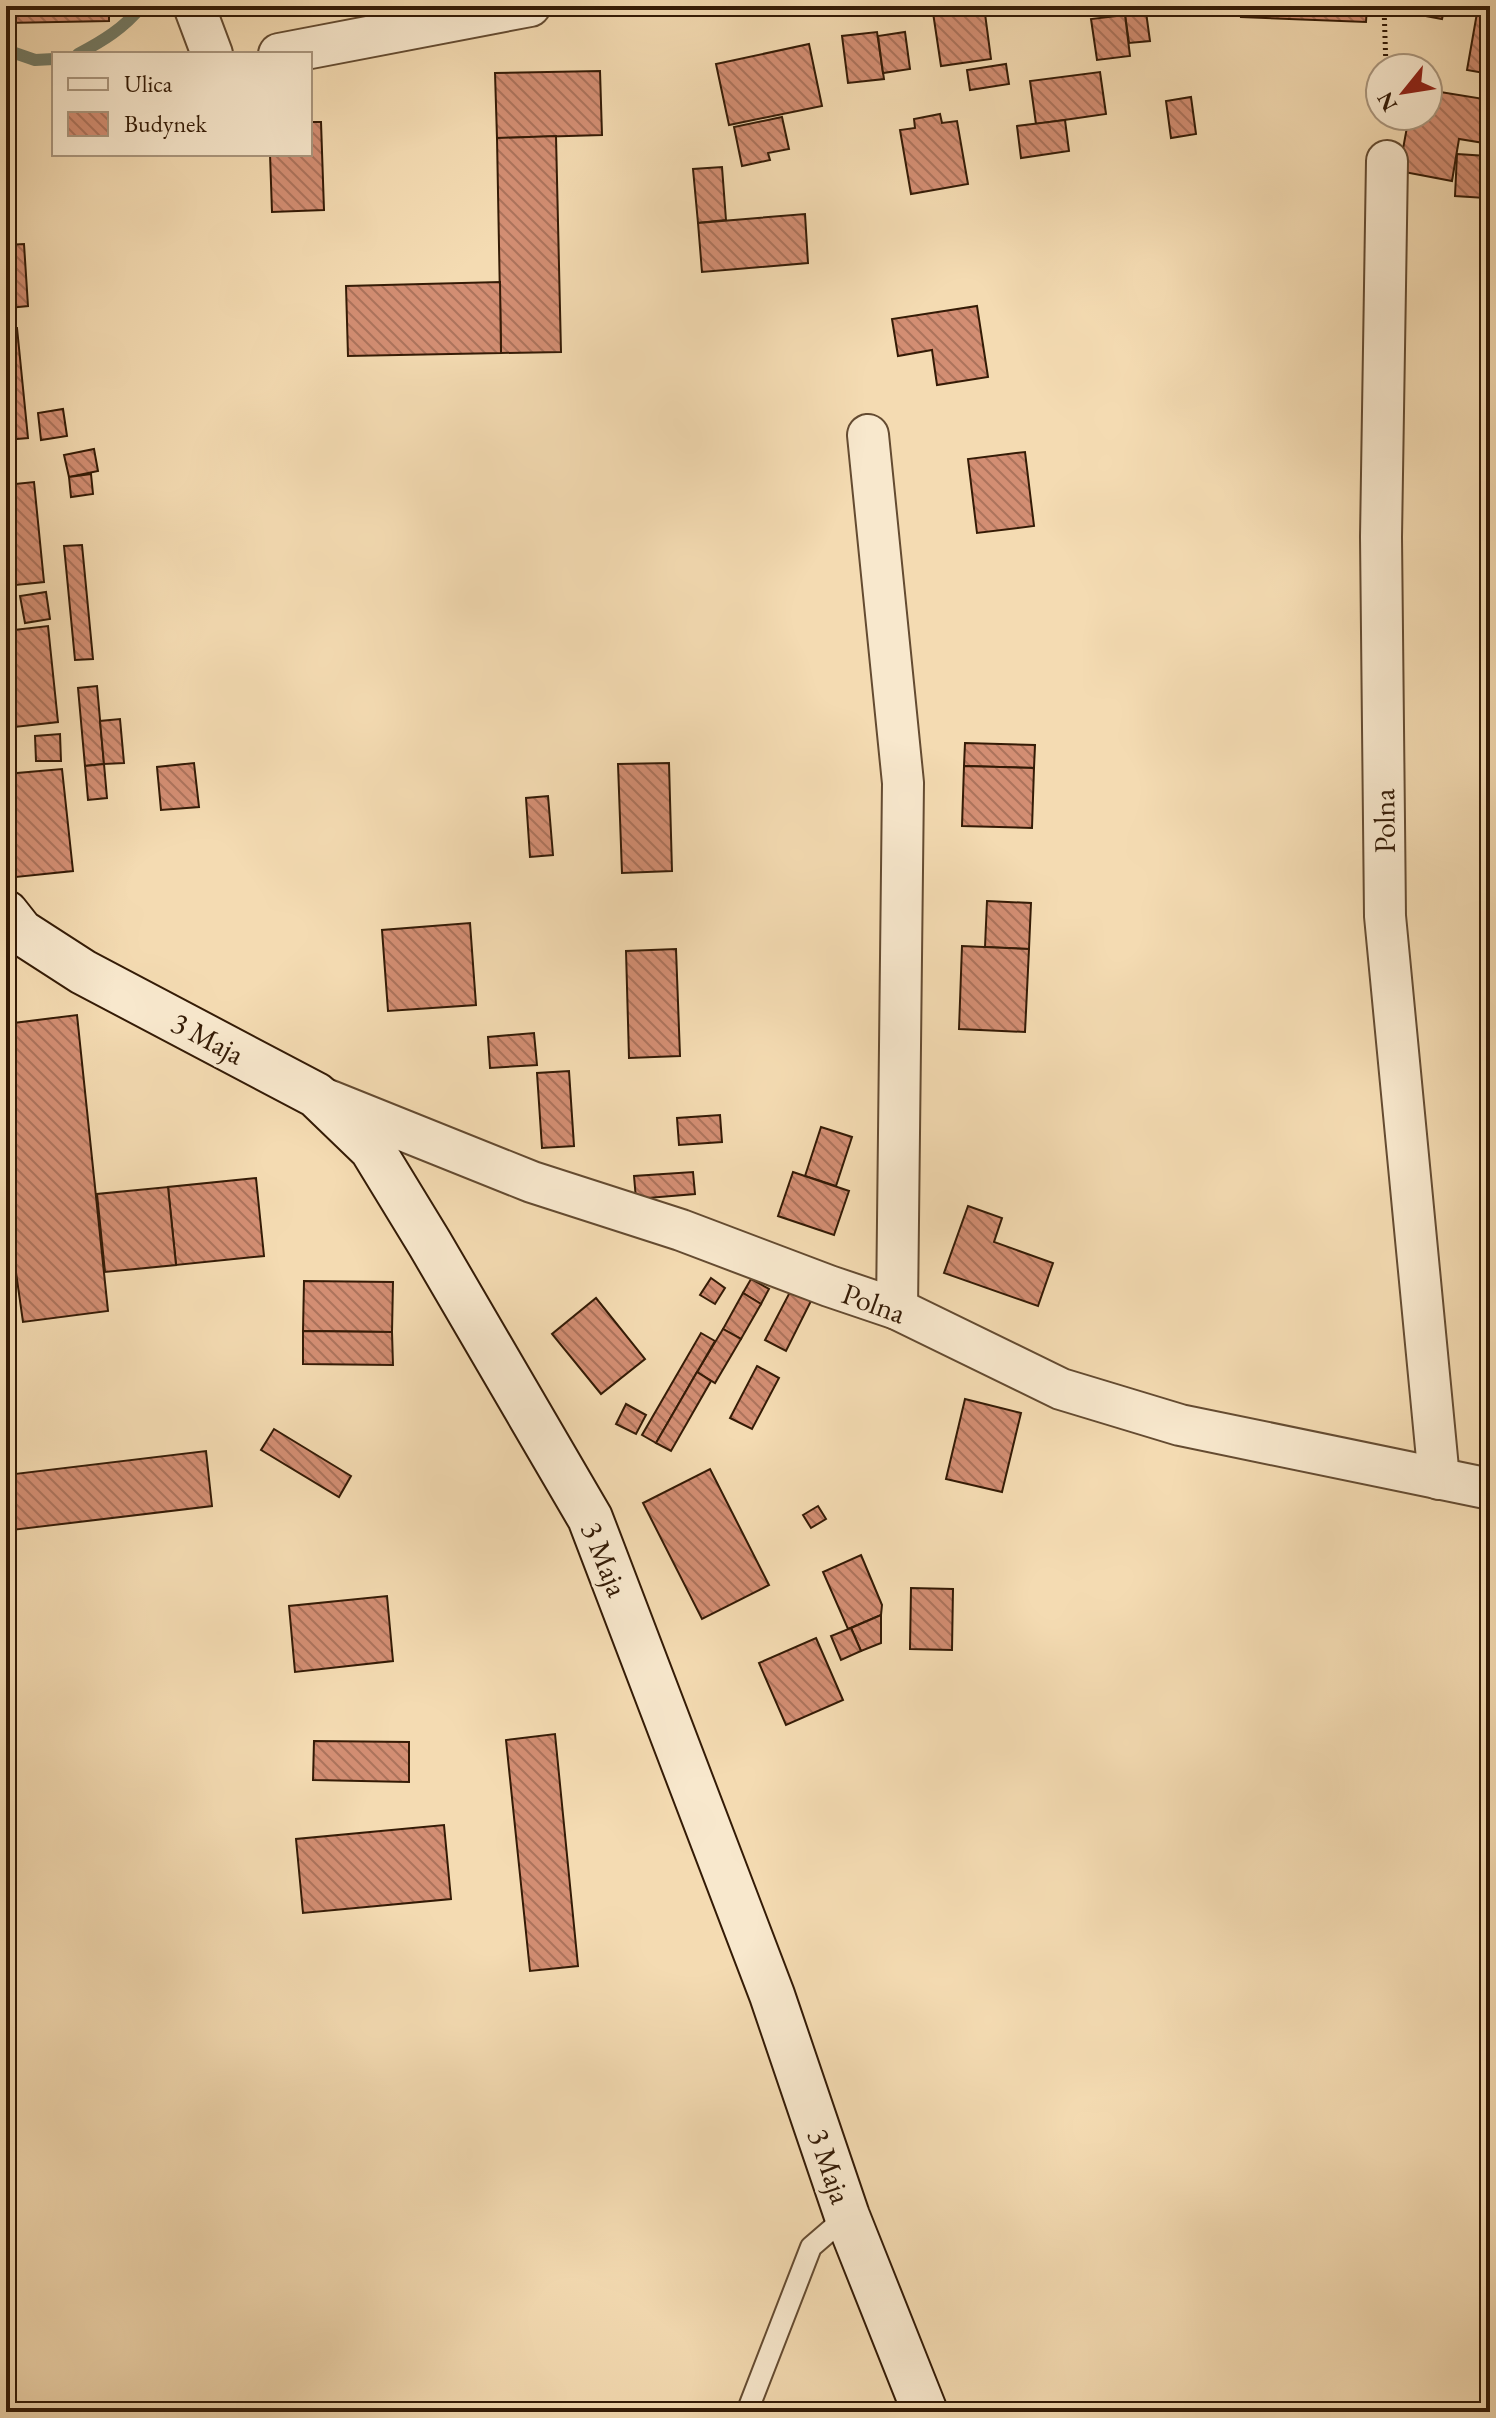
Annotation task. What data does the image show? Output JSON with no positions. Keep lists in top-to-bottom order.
{
  "streets": {
    "main road": ["3 Maja"],
    "street": ["Polna"]
  },
  "crossings": [
    ["Polna", "3 Maja"]
  ],
  "legend": ["Ulica", "Budynek"],
  "north": "bottom left"
}
